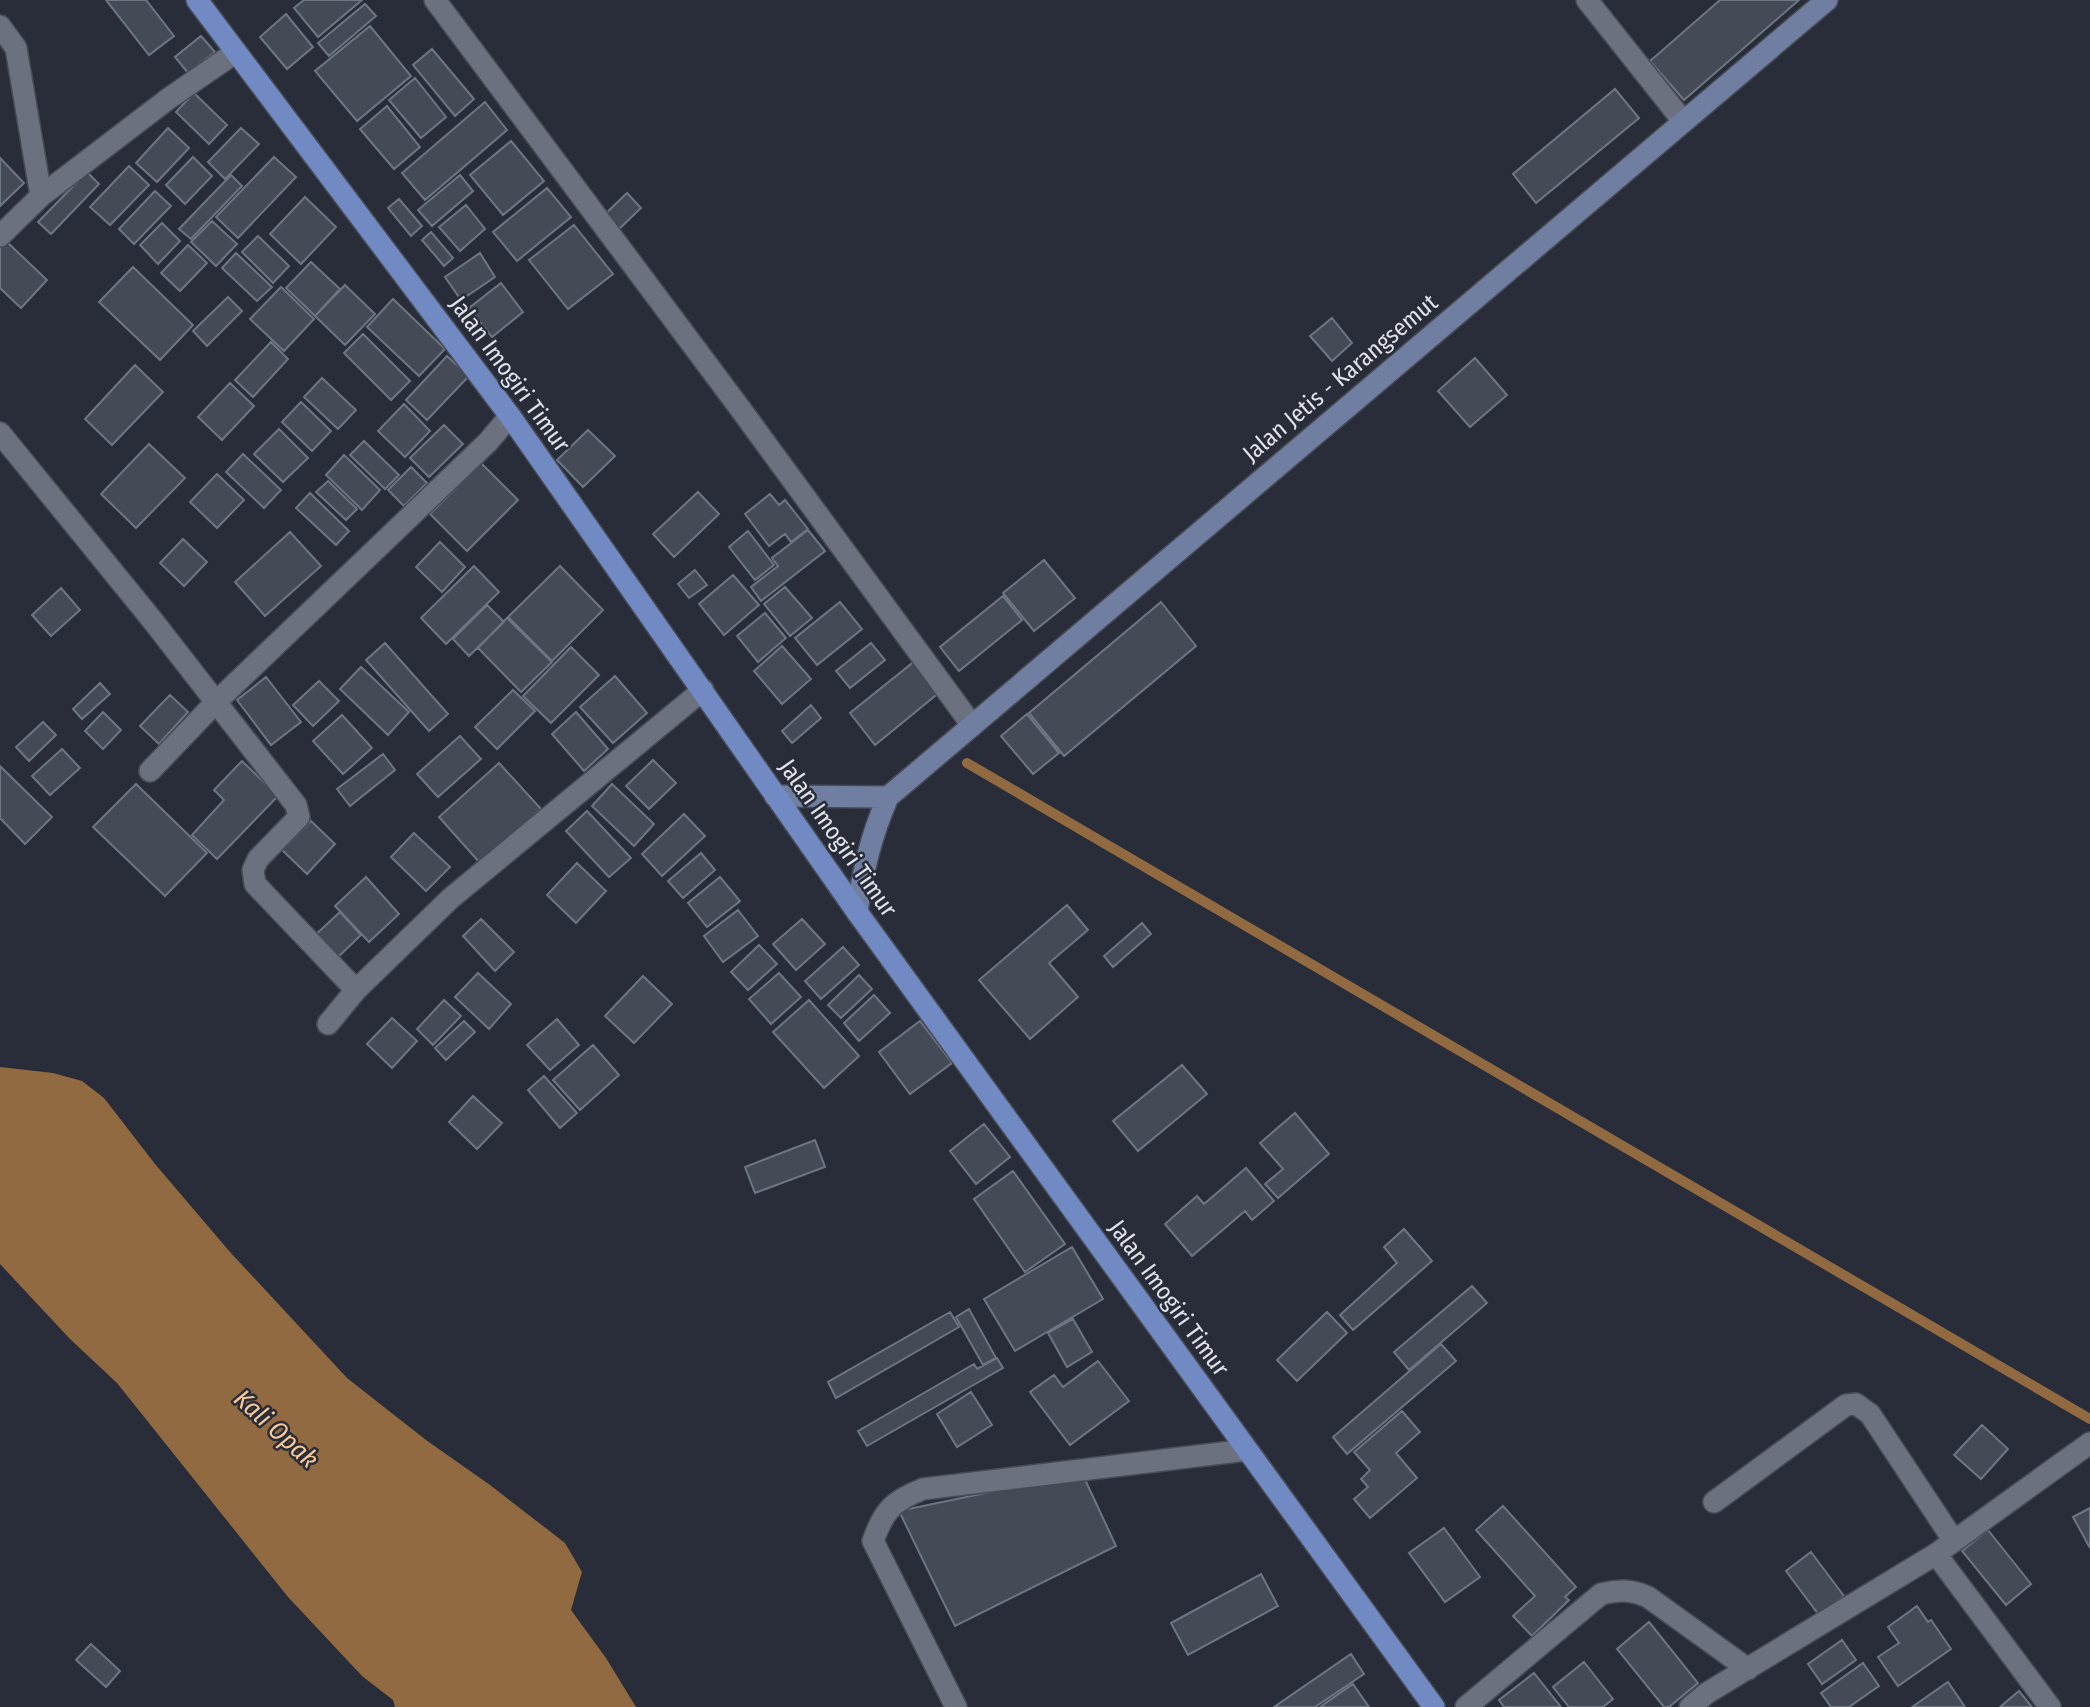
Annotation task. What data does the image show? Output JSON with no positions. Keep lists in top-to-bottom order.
{
  "streets": {
    "main road": ["Jalan Imogiri Timur", "Jalan Jetis - Karangsemut"]
  },
  "water": ["Kali Opak"]
}
